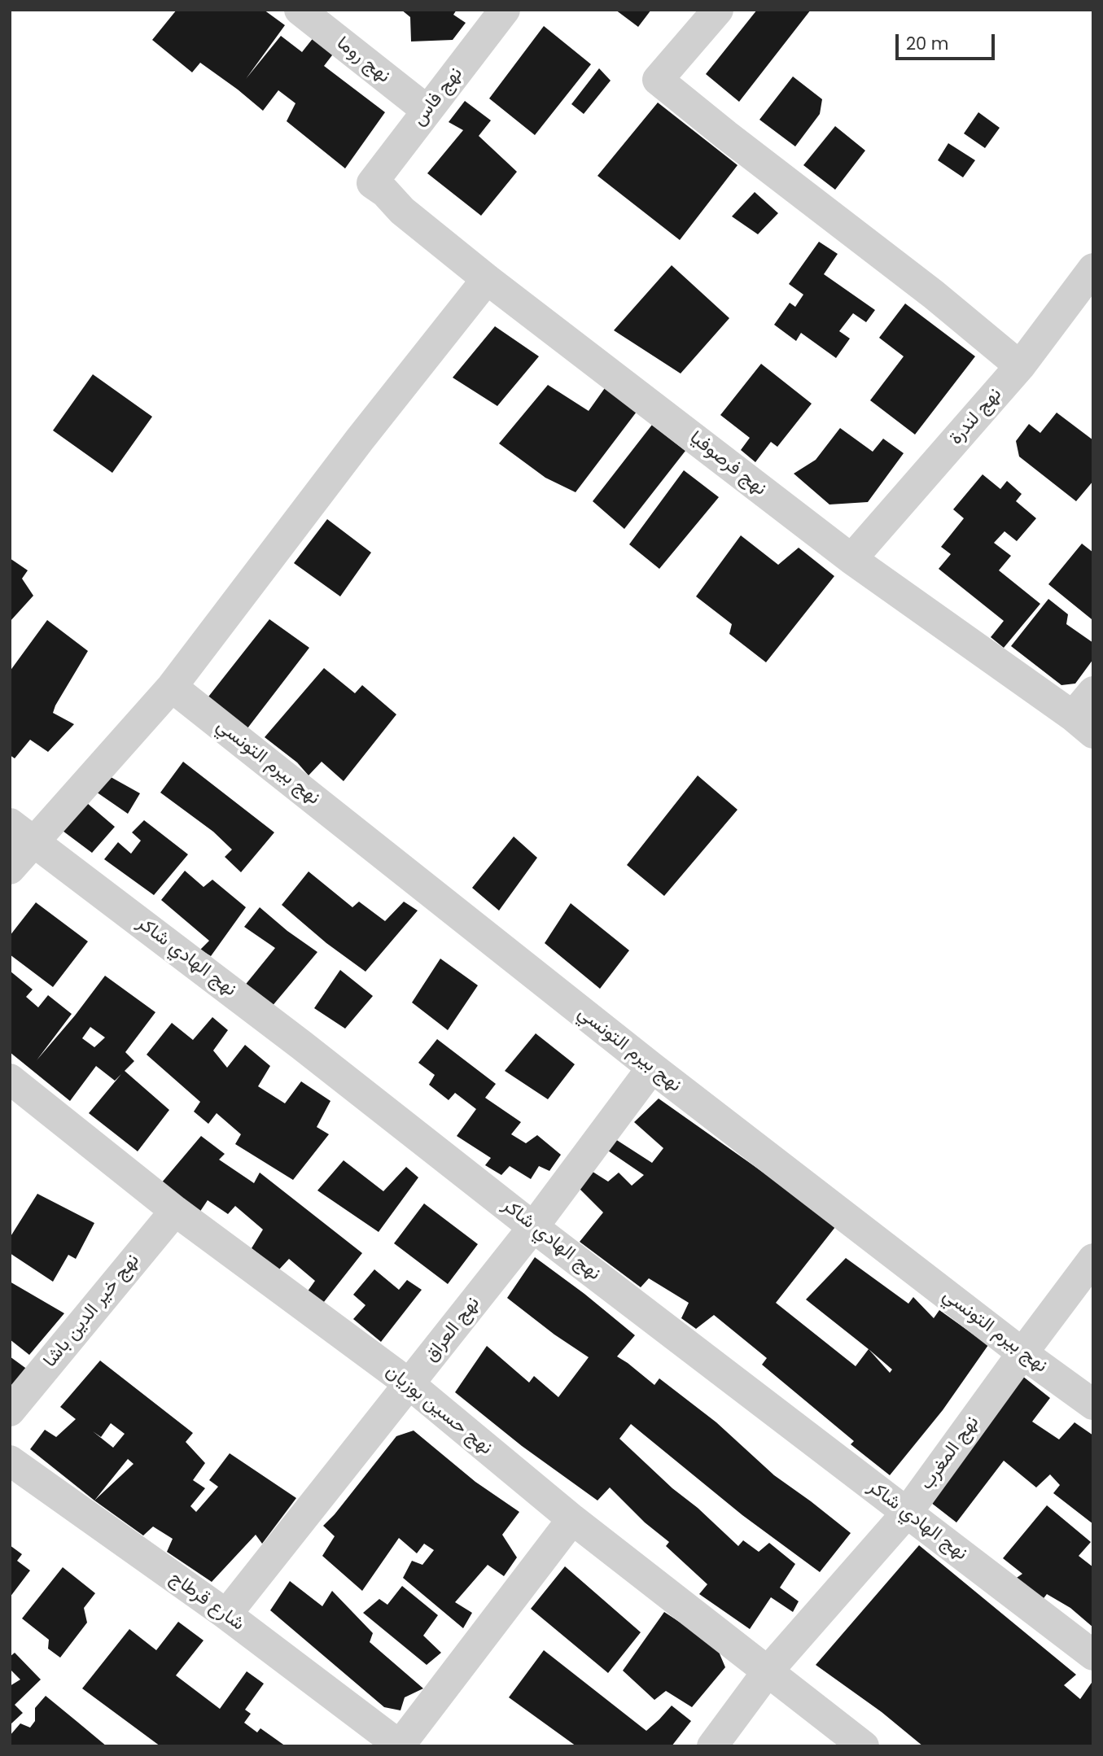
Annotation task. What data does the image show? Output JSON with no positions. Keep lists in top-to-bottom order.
{
  "streets": {
    "street": [
      "نهج روما",
      "نهج فاس",
      "نهج لندرة",
      "نهج فرصوفيا",
      "نهج بيرم التونسي",
      "نهج الهادي شاكر",
      "نهج خير الدين باشا",
      "نهج العراق",
      "نهج حسين بوزيان",
      "نهج المغرب",
      "شارع قرطاج"
    ]
  },
  "crossings": [
    ["نهج روما", "نهج فاس"],
    ["نهج فاس", "نهج فرصوفيا"],
    ["نهج لندرة", "نهج فرصوفيا"],
    ["نهج بيرم التونسي", "نهج العراق"],
    ["نهج بيرم التونسي", "نهج المغرب"],
    ["نهج الهادي شاكر", "نهج العراق"],
    ["نهج الهادي شاكر", "نهج المغرب"],
    ["نهج خير الدين باشا", "نهج حسين بوزيان"],
    ["نهج العراق", "نهج حسين بوزيان"],
    ["نهج العراق", "شارع قرطاج"],
    ["نهج حسين بوزيان", "نهج المغرب"]
  ],
  "scale_bar": "20 m"
}
